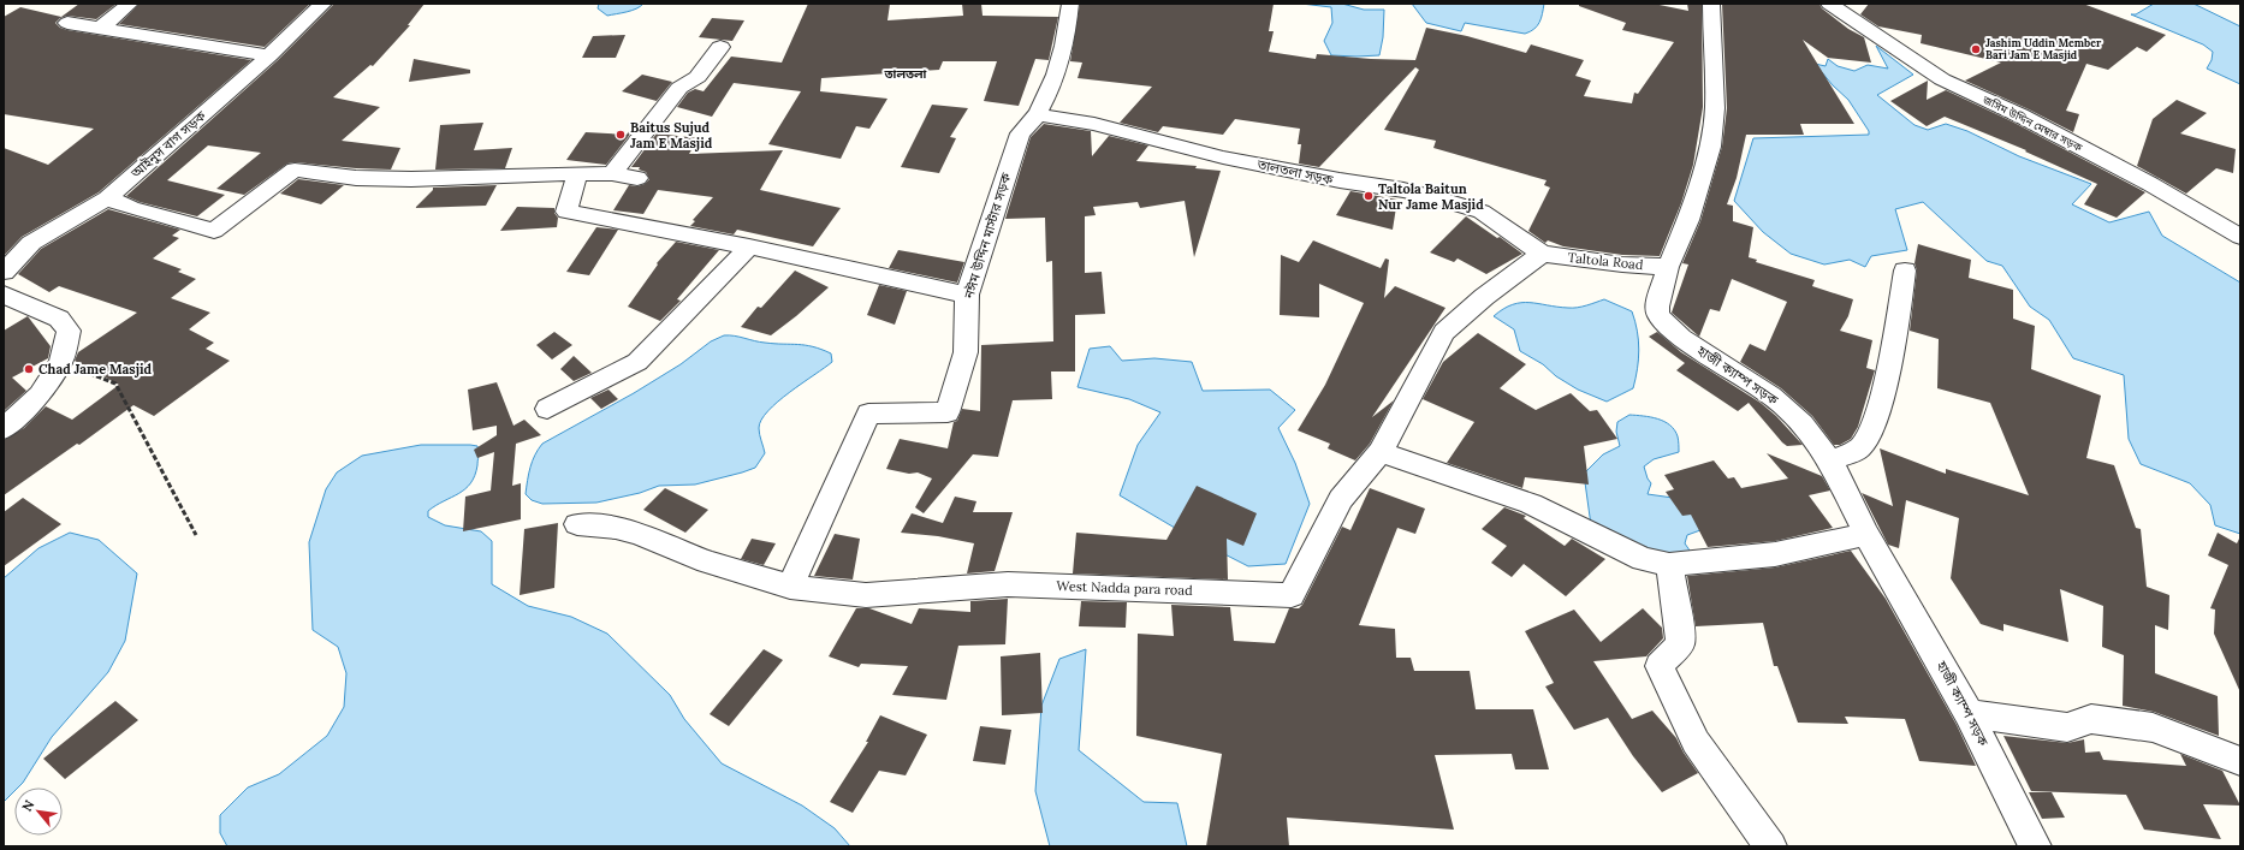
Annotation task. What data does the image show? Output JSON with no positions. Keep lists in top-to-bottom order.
{
  "streets": {
    "street": [
      "জসিম উদ্দিন মেম্বার সড়ক",
      "আইনুস বাগ সড়ক",
      "তালতলা সড়ক",
      "নঈম উদ্দিন মাস্টার সড়ক",
      "Taltola Road",
      "হাজী ক্যাম্প সড়ক",
      "West Nadda para road"
    ]
  },
  "crossings": [
    ["তালতলা সড়ক", "নঈম উদ্দিন মাস্টার সড়ক"],
    ["তালতলা সড়ক", "Taltola Road"],
    ["তালতলা সড়ক", "West Nadda para road"],
    ["নঈম উদ্দিন মাস্টার সড়ক", "West Nadda para road"],
    ["Taltola Road", "হাজী ক্যাম্প সড়ক"],
    ["Taltola Road", "West Nadda para road"]
  ],
  "districts": ["তালতলা"],
  "places": [
    "Jashim Uddin Member Bari Jam E Masjid",
    "Baitus Sujud Jam E Masjid",
    "Taltola Baitun Nur Jame Masjid",
    "Chad Jame Masjid"
  ],
  "north": "top left"
}
